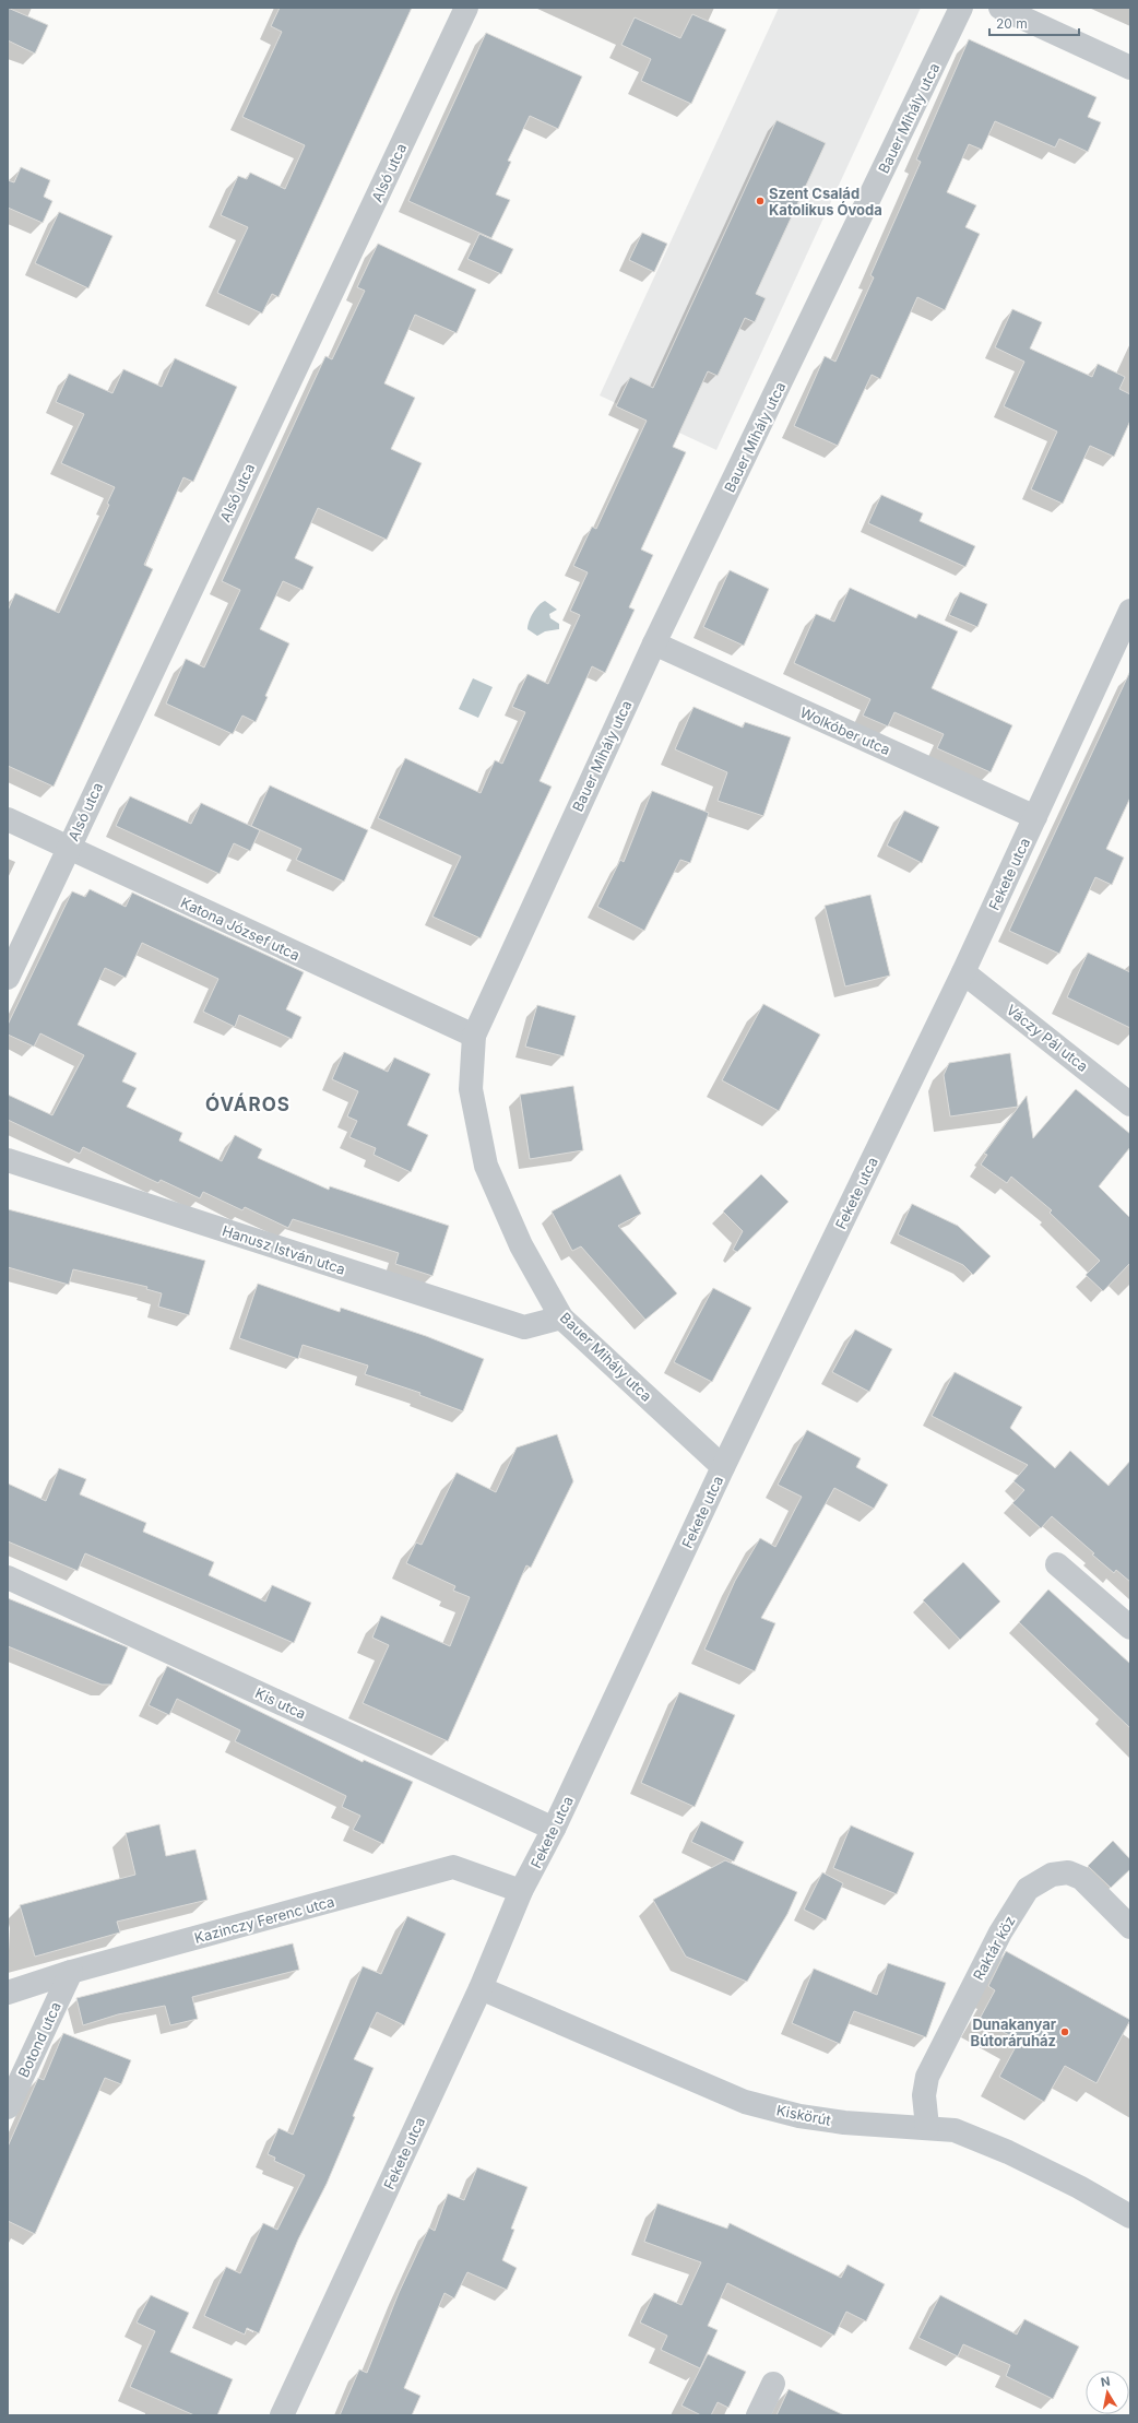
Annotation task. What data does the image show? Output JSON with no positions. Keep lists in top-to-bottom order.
{
  "streets": {
    "street": [
      "Bauer Mihály utca",
      "Alsó utca",
      "Wolkóber utca",
      "Fekete utca",
      "Katona József utca",
      "Váczy Pál utca",
      "Hanusz István utca",
      "Kis utca",
      "Kazinczy Ferenc utca",
      "Raktár köz",
      "Botond utca",
      "Kiskörút"
    ]
  },
  "crossings": [
    ["Bauer Mihály utca", "Wolkóber utca"],
    ["Bauer Mihály utca", "Fekete utca"],
    ["Bauer Mihály utca", "Katona József utca"],
    ["Bauer Mihály utca", "Hanusz István utca"],
    ["Alsó utca", "Katona József utca"],
    ["Wolkóber utca", "Fekete utca"],
    ["Fekete utca", "Váczy Pál utca"],
    ["Fekete utca", "Kis utca"],
    ["Fekete utca", "Kazinczy Ferenc utca"],
    ["Fekete utca", "Kiskörút"],
    ["Kazinczy Ferenc utca", "Botond utca"],
    ["Raktár köz", "Kiskörút"]
  ],
  "districts": ["ÓVÁROS"],
  "places": ["Szent Család Katolikus Óvoda", "Dunakanyar Bútoráruház"],
  "scale_bar": "20 m",
  "north": "top"
}
